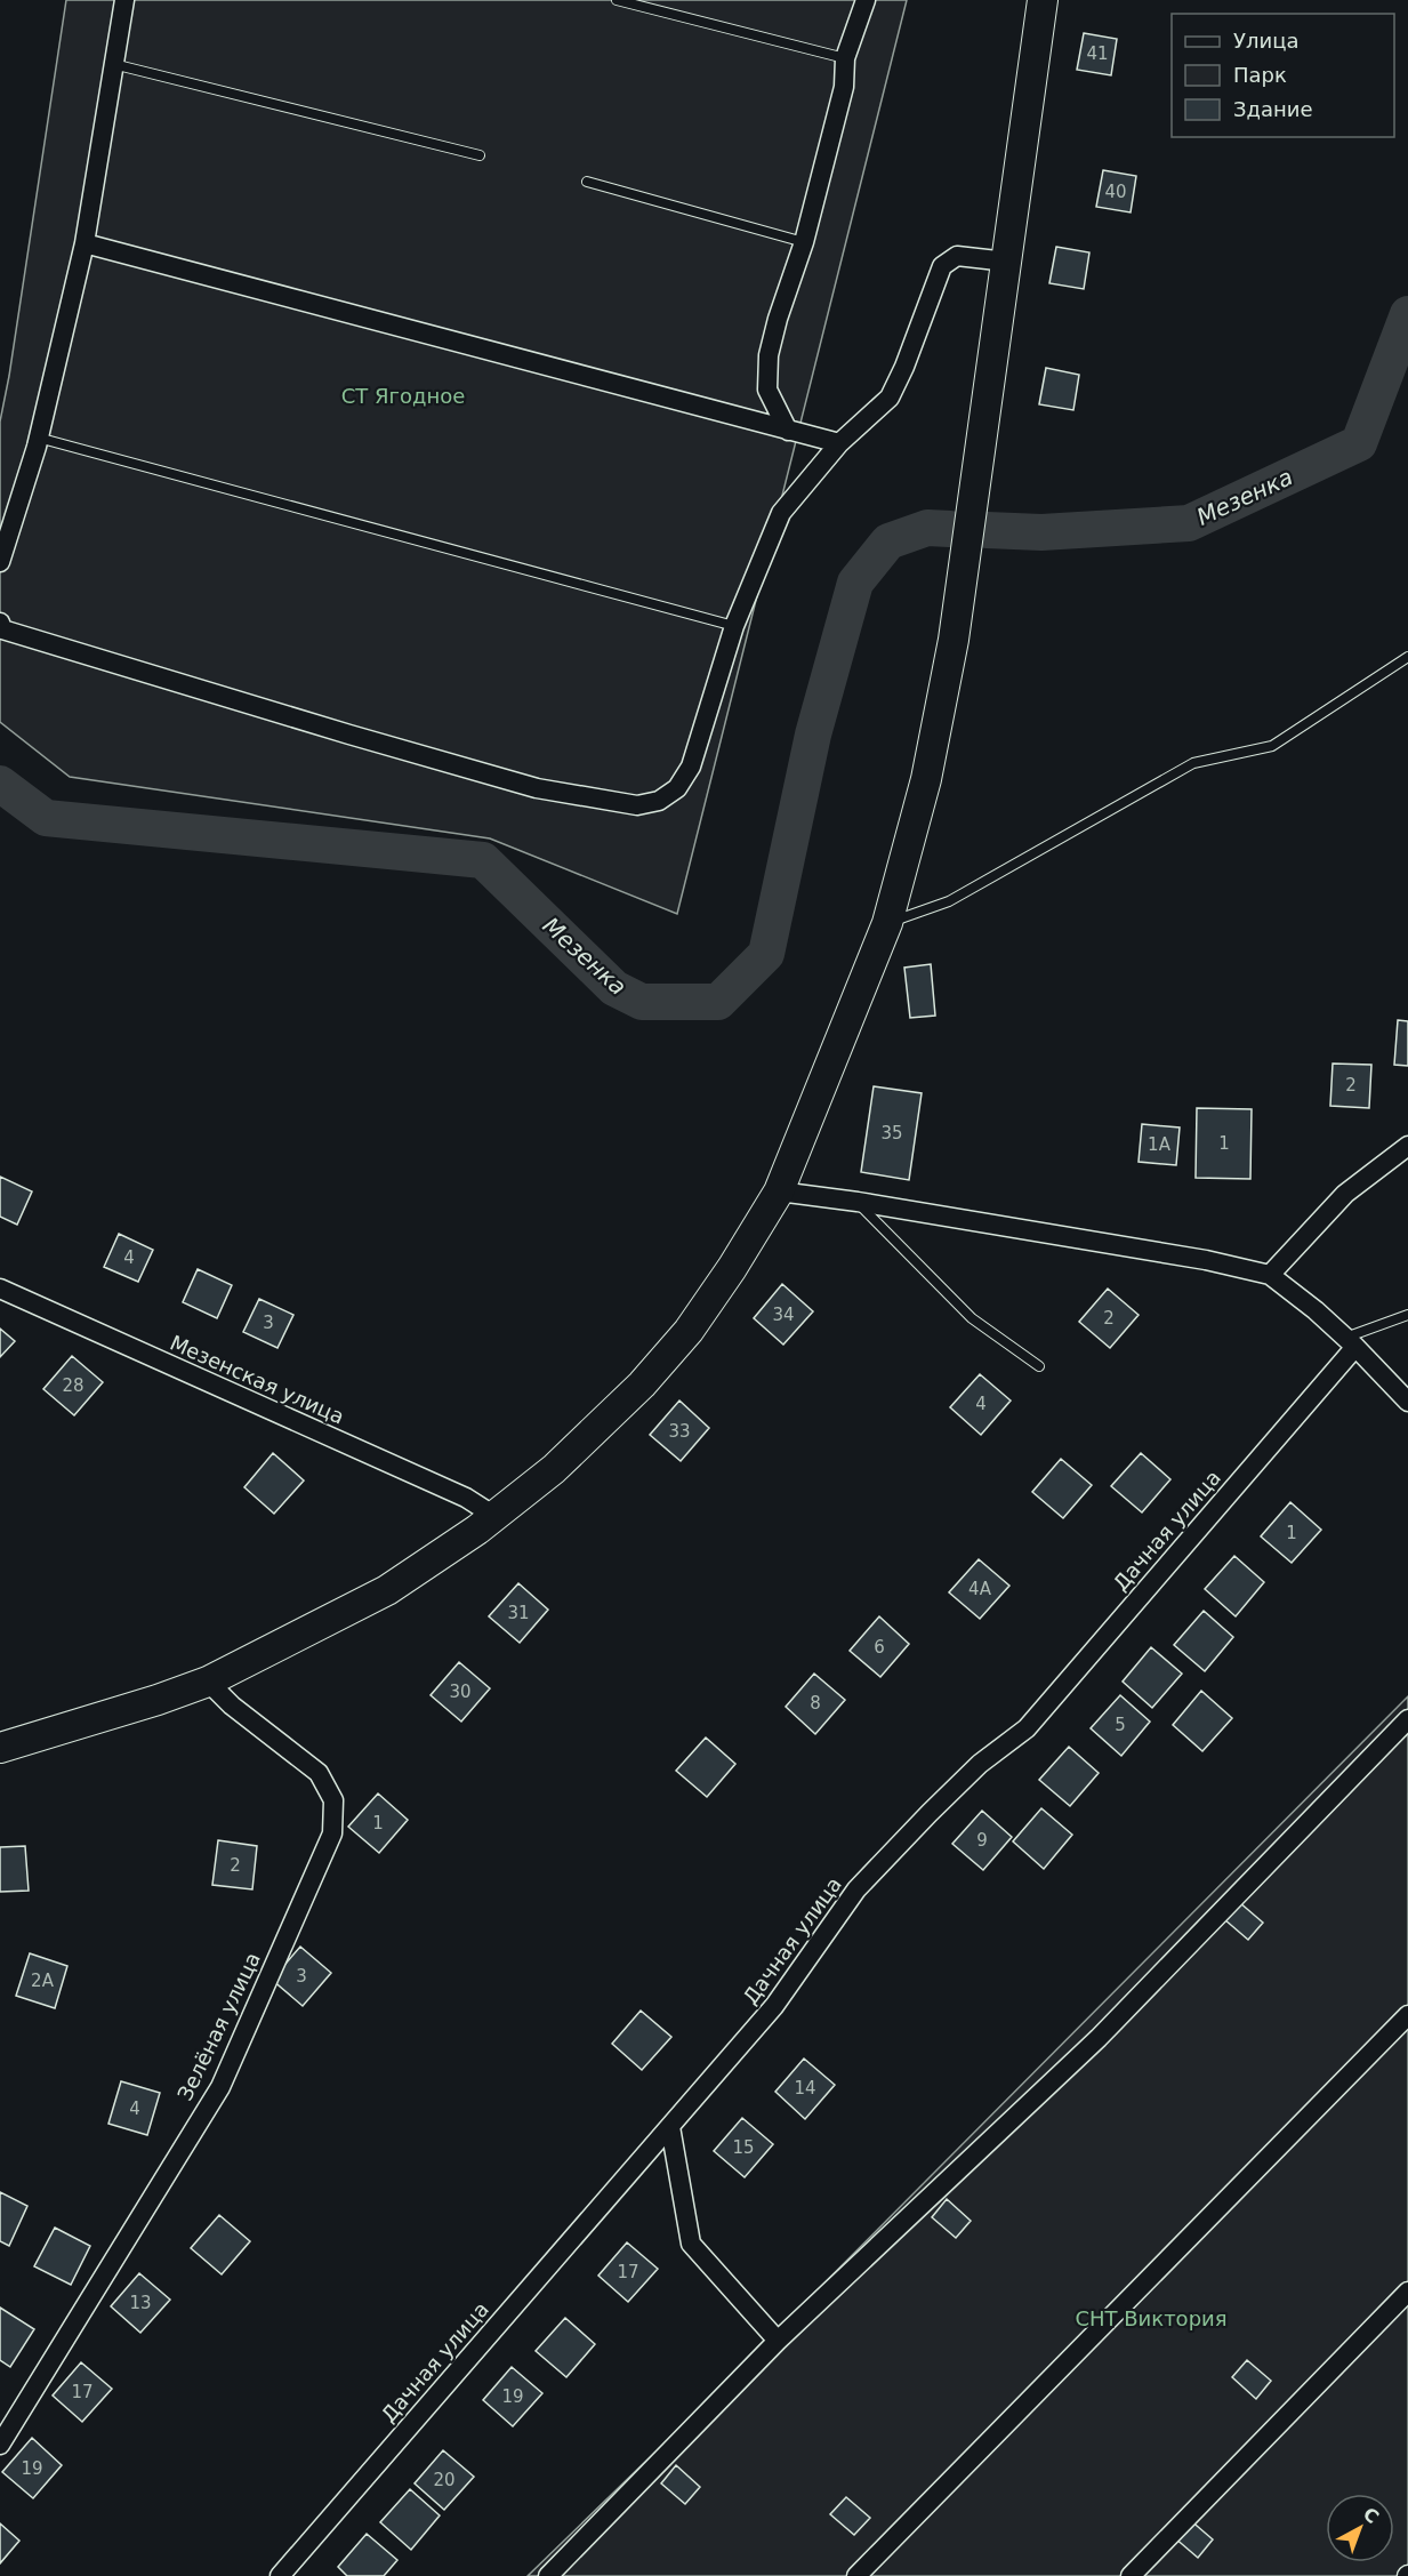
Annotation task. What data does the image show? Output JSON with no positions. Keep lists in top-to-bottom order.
{
  "streets": {
    "street": ["Мезенская улица", "Дачная улица", "Зелёная улица"]
  },
  "water": ["Мезенка"],
  "parks": ["СТ Ягодное", "СНТ Виктория"],
  "house_numbers": [
    "41",
    "40",
    "2",
    "35",
    "1",
    "1А",
    "4",
    "34",
    "2",
    "3",
    "28",
    "4",
    "33",
    "1",
    "4А",
    "31",
    "6",
    "30",
    "8",
    "5",
    "1",
    "9",
    "2",
    "3",
    "2А",
    "14",
    "4",
    "15",
    "17",
    "13",
    "17",
    "19",
    "19",
    "20"
  ],
  "legend": ["Улица", "Парк", "Здание"],
  "north": "top right"
}
